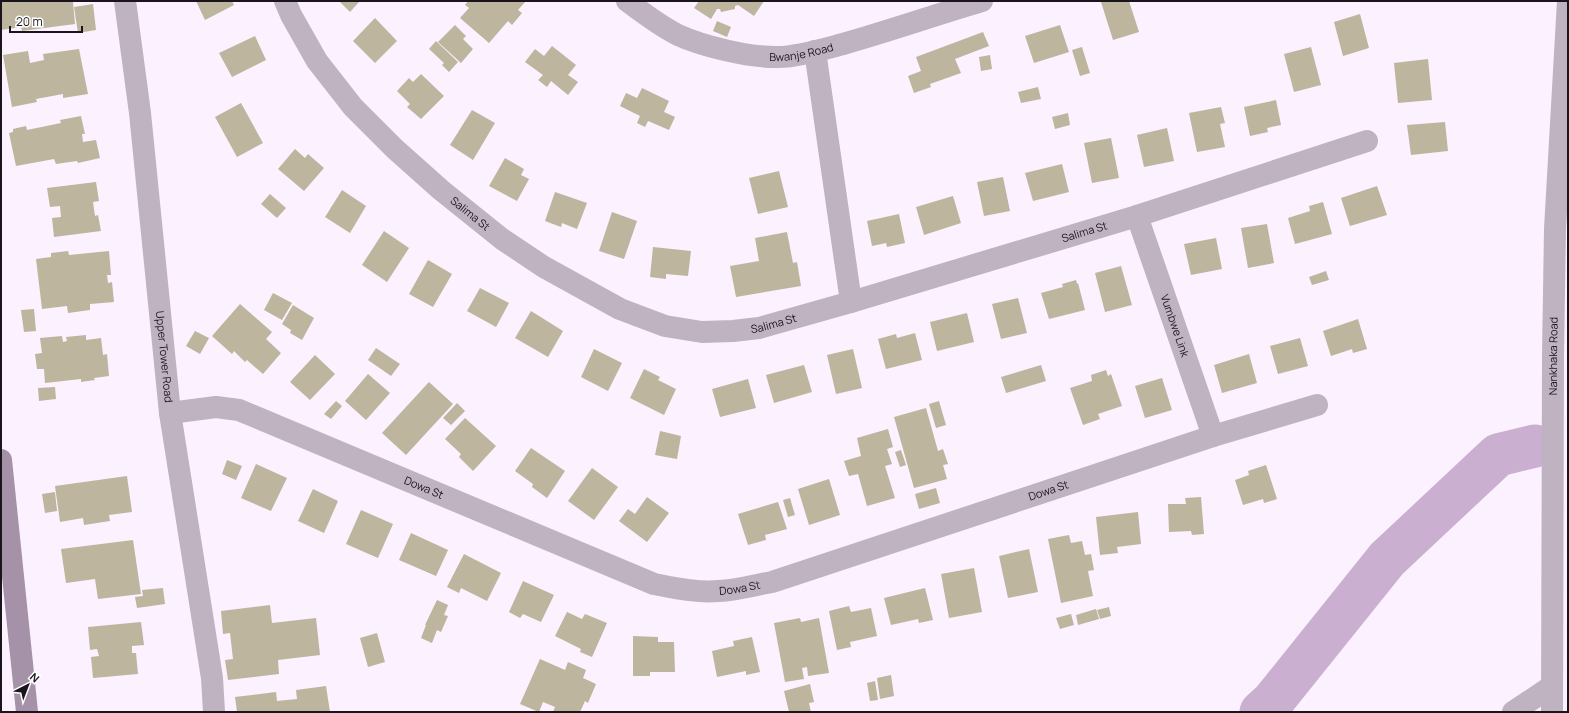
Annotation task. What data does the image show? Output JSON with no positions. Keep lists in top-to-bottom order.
{
  "streets": {
    "street": [
      "Bwanje Road",
      "Salima St",
      "Vumbwe Link",
      "Nankhaka Road",
      "Upper Tower Road",
      "Dowa St"
    ]
  },
  "crossings": [
    ["Salima St", "Vumbwe Link"],
    ["Vumbwe Link", "Dowa St"],
    ["Upper Tower Road", "Dowa St"]
  ],
  "scale_bar": "20 m",
  "north": "top right"
}
